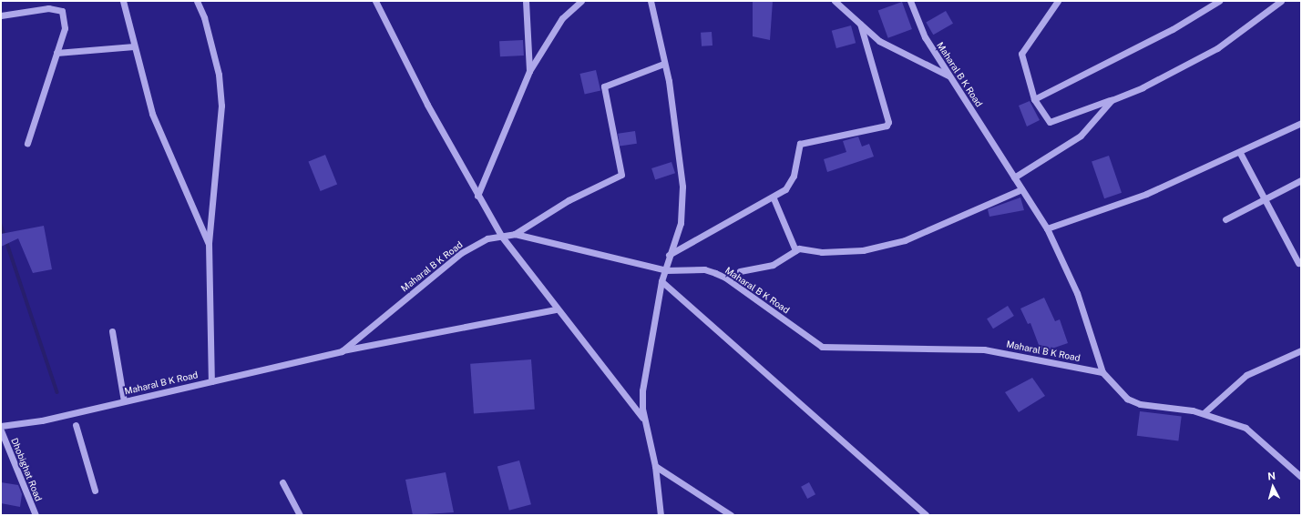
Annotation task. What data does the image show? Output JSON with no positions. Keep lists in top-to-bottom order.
{
  "streets": {
    "street": ["Maharal B K Road", "Dhobighat Road"]
  },
  "north": "top"
}
